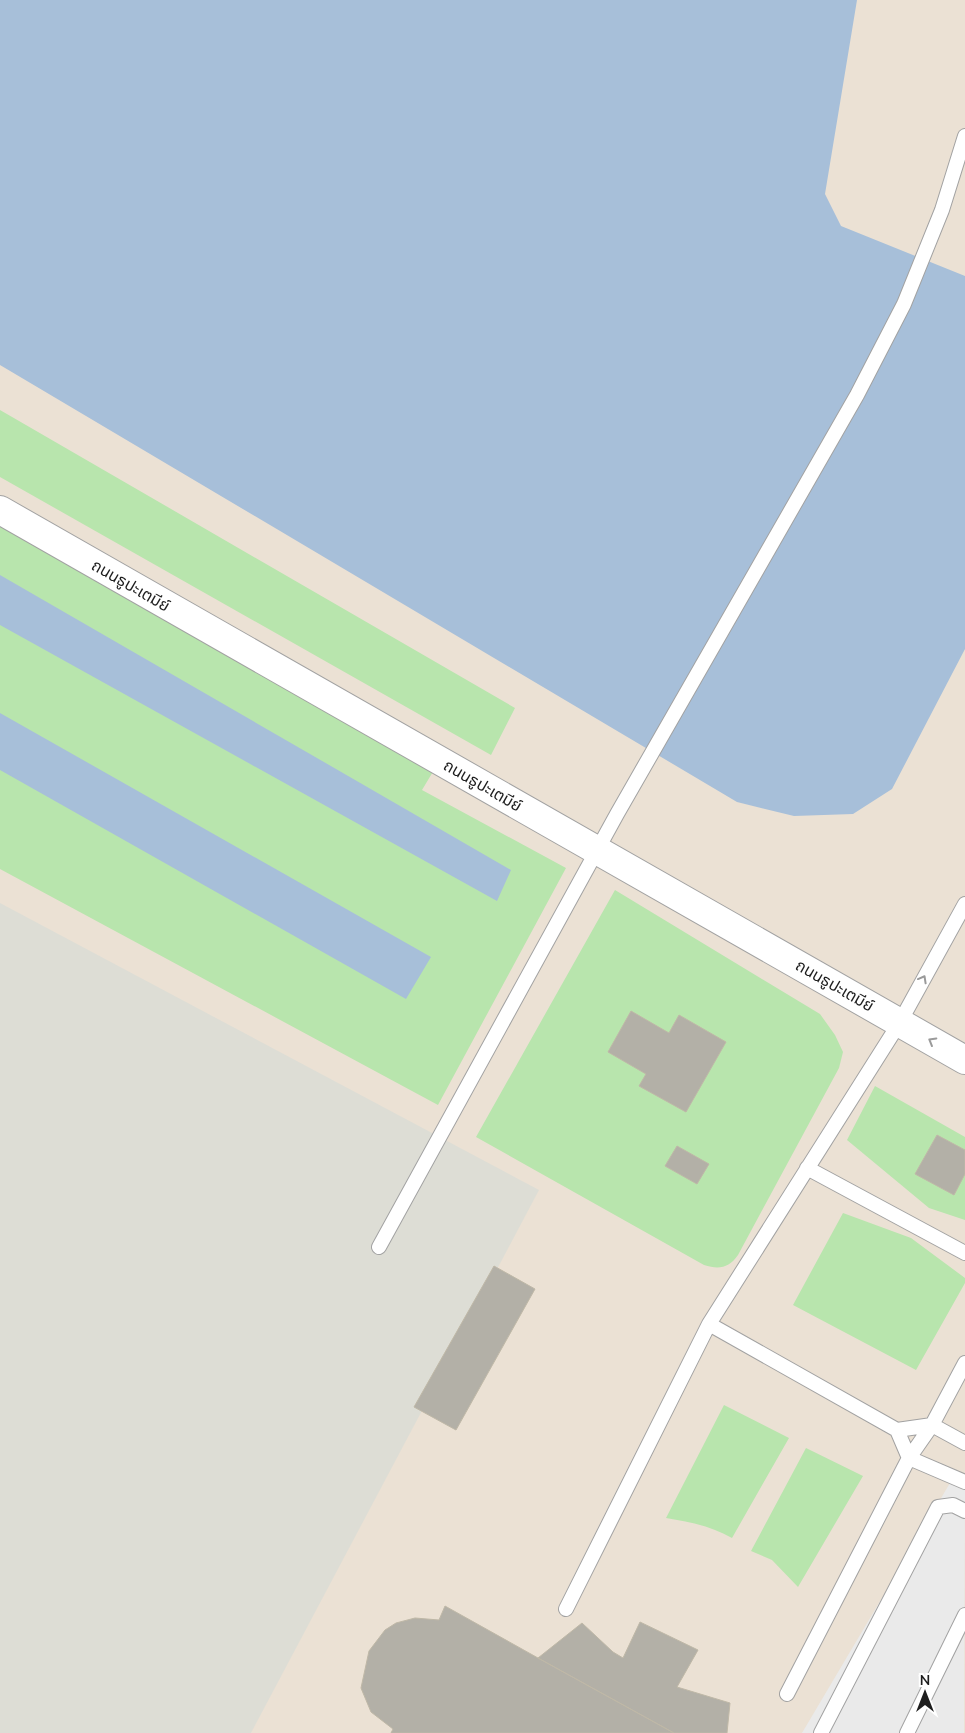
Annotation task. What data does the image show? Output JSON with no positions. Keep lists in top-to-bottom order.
{
  "streets": {
    "street": ["ถนนธูปะเตมีย์"]
  },
  "north": "top"
}
